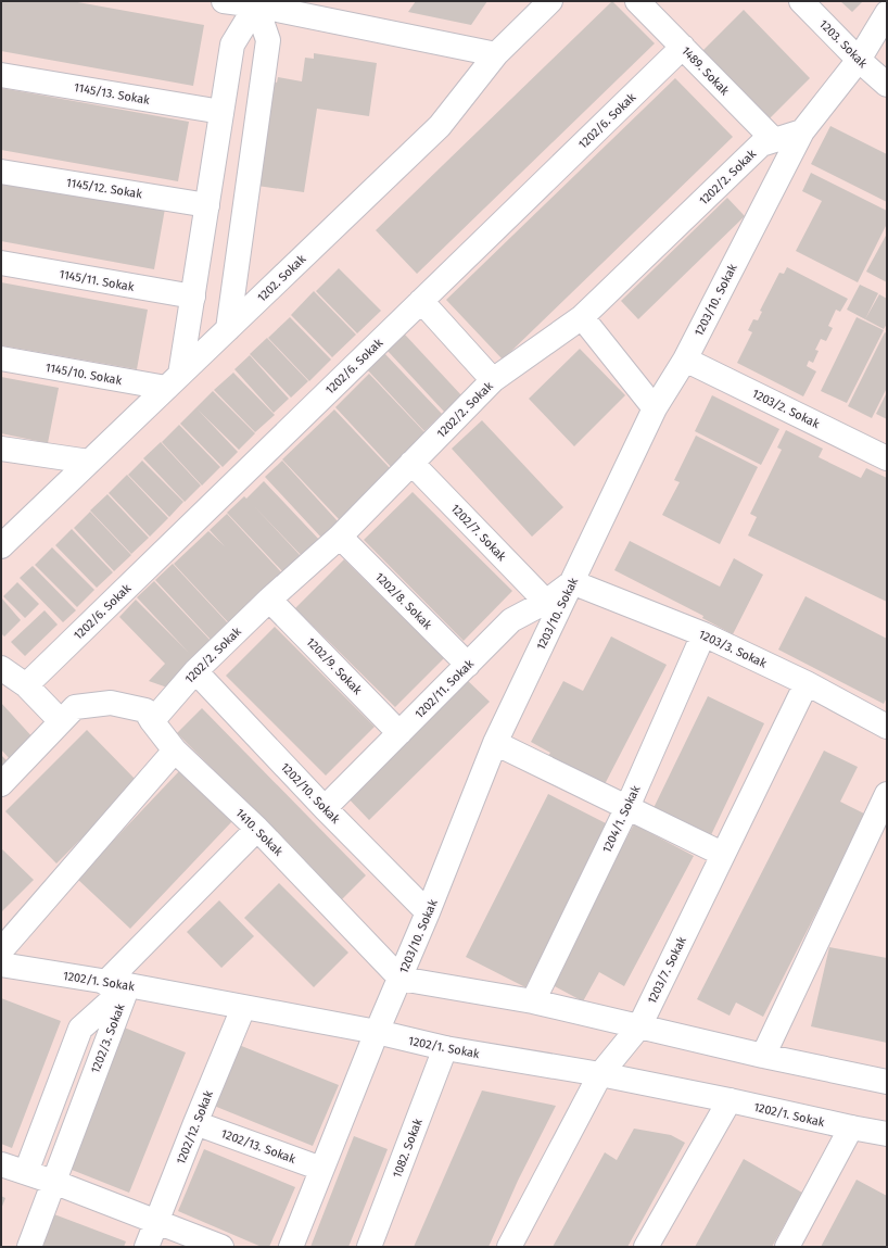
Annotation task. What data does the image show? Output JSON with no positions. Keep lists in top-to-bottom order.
{
  "streets": {
    "street": [
      "1203. Sokak",
      "1489. Sokak",
      "1145/13. Sokak",
      "1202/6. Sokak",
      "1202/2. Sokak",
      "1145/12. Sokak",
      "1202. Sokak",
      "1145/11. Sokak",
      "1203/10. Sokak",
      "1145/10. Sokak",
      "1203/2. Sokak",
      "1202/7. Sokak",
      "1202/8. Sokak",
      "1203/3. Sokak",
      "1202/9. Sokak",
      "1202/11. Sokak",
      "1202/10. Sokak",
      "1204/1. Sokak",
      "1410. Sokak",
      "1203/7. Sokak",
      "1202/1. Sokak",
      "1202/3. Sokak",
      "1202/12. Sokak",
      "1202/13. Sokak",
      "1082. Sokak"
    ]
  },
  "crossings": [
    ["1203. Sokak", "1203/10. Sokak"],
    ["1489. Sokak", "1202/6. Sokak"],
    ["1489. Sokak", "1202/2. Sokak"],
    ["1202/2. Sokak", "1203/10. Sokak"],
    ["1202/2. Sokak", "1202/7. Sokak"],
    ["1202/2. Sokak", "1202/8. Sokak"],
    ["1202/2. Sokak", "1202/9. Sokak"],
    ["1202/2. Sokak", "1202/10. Sokak"],
    ["1202/2. Sokak", "1410. Sokak"],
    ["1202. Sokak", "1145/10. Sokak"],
    ["1203/10. Sokak", "1203/2. Sokak"],
    ["1203/10. Sokak", "1203/3. Sokak"],
    ["1203/10. Sokak", "1202/11. Sokak"],
    ["1203/10. Sokak", "1202/10. Sokak"],
    ["1203/10. Sokak", "1410. Sokak"],
    ["1203/10. Sokak", "1202/1. Sokak"],
    ["1203/10. Sokak", "1202/13. Sokak"],
    ["1202/7. Sokak", "1202/11. Sokak"],
    ["1202/8. Sokak", "1202/11. Sokak"],
    ["1203/3. Sokak", "1202/11. Sokak"],
    ["1203/3. Sokak", "1204/1. Sokak"],
    ["1203/3. Sokak", "1203/7. Sokak"],
    ["1202/9. Sokak", "1202/11. Sokak"],
    ["1202/11. Sokak", "1202/10. Sokak"],
    ["1203/7. Sokak", "1202/1. Sokak"],
    ["1202/1. Sokak", "1202/3. Sokak"],
    ["1202/1. Sokak", "1202/12. Sokak"],
    ["1202/1. Sokak", "1082. Sokak"],
    ["1202/12. Sokak", "1202/13. Sokak"]
  ]
}
